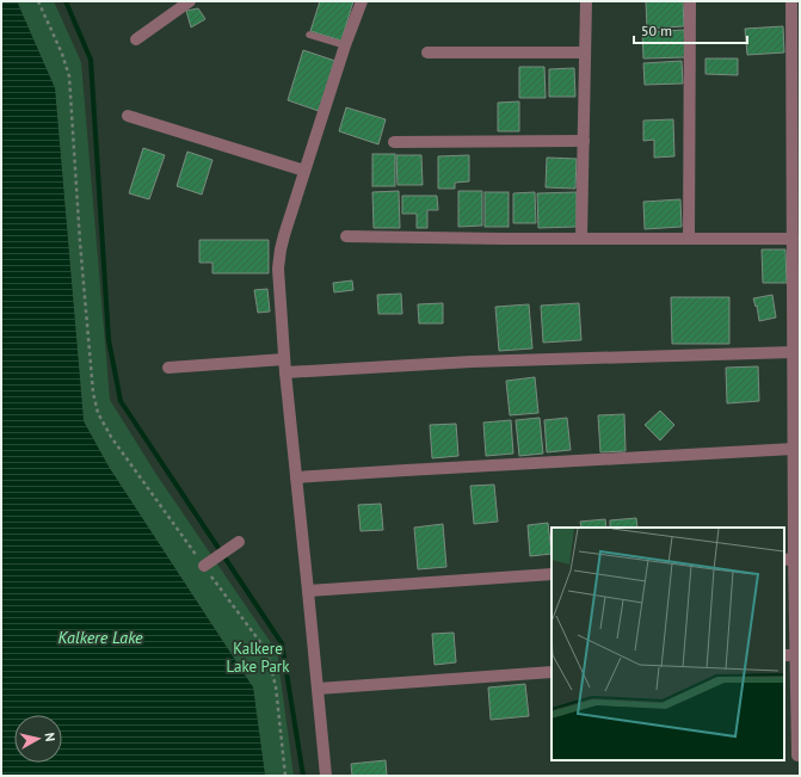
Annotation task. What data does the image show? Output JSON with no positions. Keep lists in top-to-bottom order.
{
  "water": ["Kalkere Lake"],
  "parks": ["Kalkere Lake Park"],
  "scale_bar": "50 m",
  "north": "right"
}
